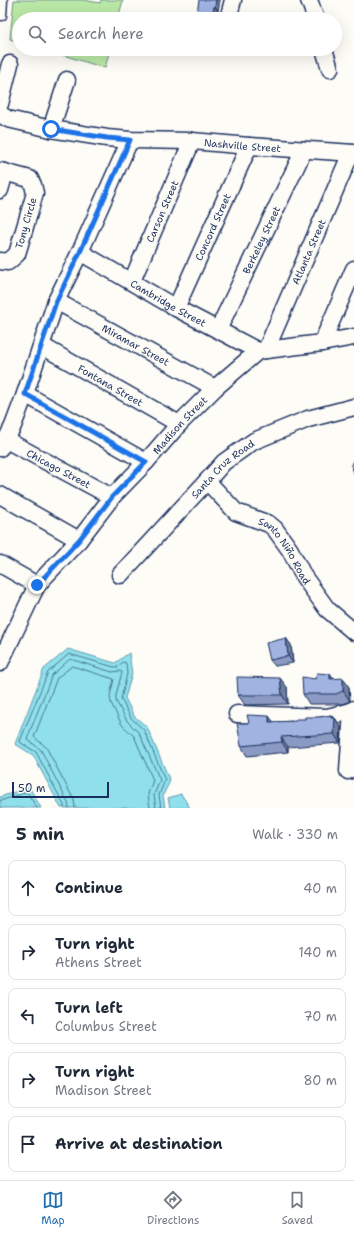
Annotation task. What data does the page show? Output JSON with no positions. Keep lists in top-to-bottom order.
{
  "streets": {
    "street": [
      "Nashville Street",
      "Carson Street",
      "Tony Circle",
      "Concord Street",
      "Berkeley Street",
      "Atlanta Street",
      "Cambridge Street",
      "Miramar Street",
      "Fontana Street",
      "Madison Street",
      "Chicago Street",
      "Santa Cruz Road",
      "Santo Niño Road"
    ]
  },
  "crossings": [
    ["Nashville Street", "Carson Street"],
    ["Nashville Street", "Concord Street"],
    ["Nashville Street", "Berkeley Street"],
    ["Nashville Street", "Atlanta Street"],
    ["Carson Street", "Cambridge Street"],
    ["Concord Street", "Cambridge Street"],
    ["Berkeley Street", "Cambridge Street"],
    ["Atlanta Street", "Cambridge Street"],
    ["Atlanta Street", "Madison Street"],
    ["Cambridge Street", "Madison Street"],
    ["Miramar Street", "Madison Street"],
    ["Fontana Street", "Madison Street"],
    ["Madison Street", "Chicago Street"],
    ["Santa Cruz Road", "Santo Niño Road"]
  ],
  "scale_bar": "50 m",
  "page": {
    "search": "Search here",
    "scale": "50 m",
    "heading": ["5 min", "Walk · 330 m"],
    "list": [
      ["Continue", "40 m"],
      ["Turn right", "Athens Street", "140 m"],
      ["Turn left", "Columbus Street", "70 m"],
      ["Turn right", "Madison Street", "80 m"],
      "Arrive at destination"
    ],
    "nav": ["Map", "Directions", "Saved"]
  }
}
